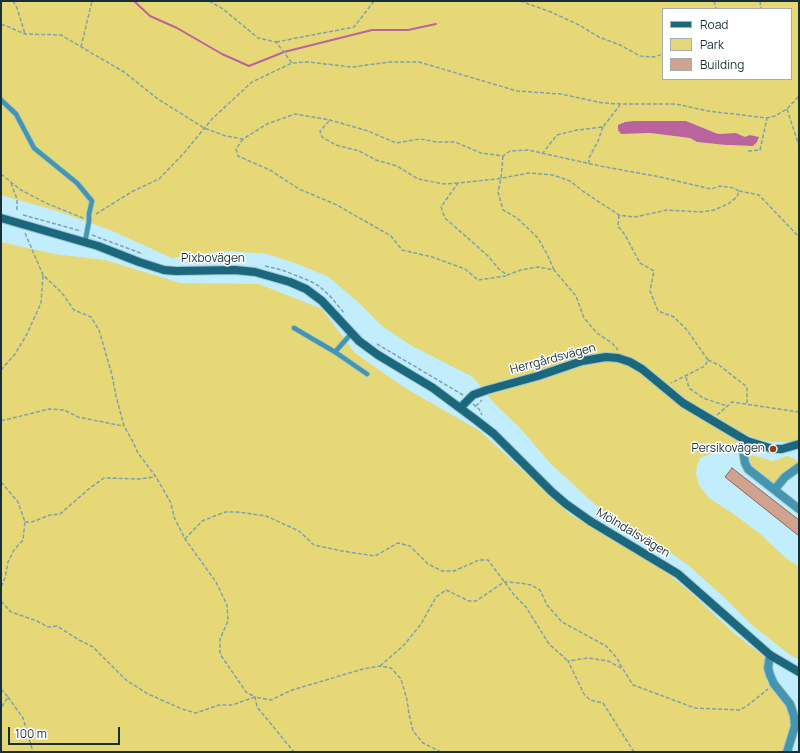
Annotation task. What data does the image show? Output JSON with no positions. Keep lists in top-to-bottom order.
{
  "streets": {
    "street": ["Pixbovägen", "Herrgårdsvägen", "Mölndalsvägen"]
  },
  "crossings": [
    ["Pixbovägen", "Herrgårdsvägen"],
    ["Pixbovägen", "Mölndalsvägen"],
    ["Herrgårdsvägen", "Mölndalsvägen"]
  ],
  "places": ["Persikovägen"],
  "legend": ["Road", "Park", "Building"],
  "scale_bar": "100 m"
}
